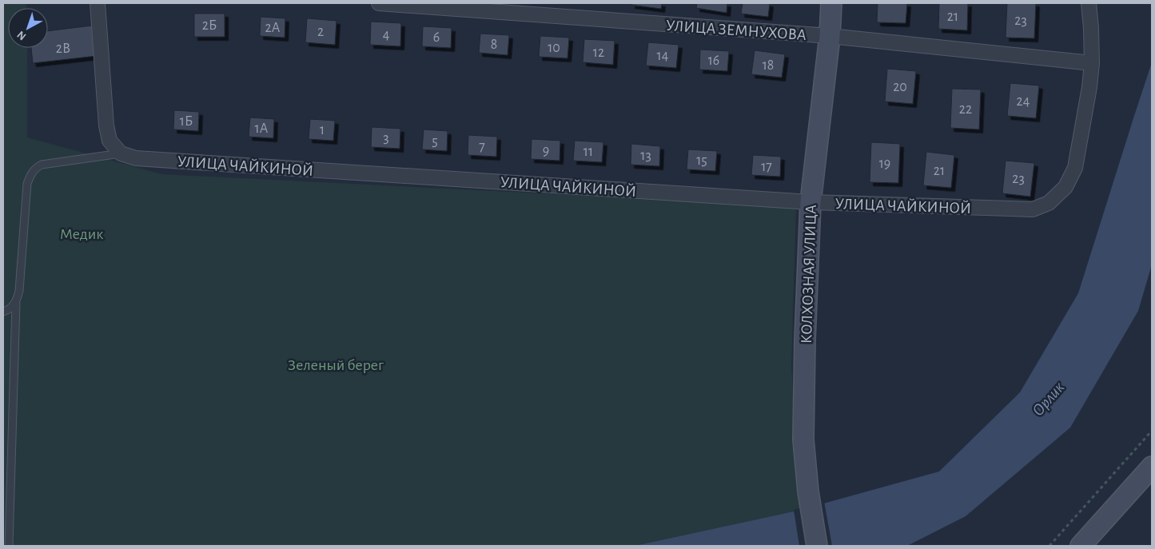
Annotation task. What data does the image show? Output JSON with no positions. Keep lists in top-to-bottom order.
{
  "streets": {
    "main road": ["КОЛХОЗНАЯ УЛИЦА"],
    "street": ["УЛИЦА ЗЕМНУХОВА", "УЛИЦА ЧАЙКИНОЙ"]
  },
  "crossings": [
    ["УЛИЦА ЗЕМНУХОВА", "УЛИЦА ЧАЙКИНОЙ"],
    ["УЛИЦА ЗЕМНУХОВА", "КОЛХОЗНАЯ УЛИЦА"],
    ["УЛИЦА ЧАЙКИНОЙ", "КОЛХОЗНАЯ УЛИЦА"]
  ],
  "water": ["Орлик"],
  "parks": ["Медик", "Зеленый берег"],
  "house_numbers": [
    "21",
    "23",
    "2Б",
    "2А",
    "2",
    "4",
    "6",
    "8",
    "10",
    "2В",
    "12",
    "14",
    "16",
    "18",
    "20",
    "24",
    "22",
    "1Б",
    "1А",
    "1",
    "3",
    "5",
    "7",
    "9",
    "11",
    "13",
    "15",
    "19",
    "17",
    "21",
    "23"
  ],
  "north": "bottom left"
}
